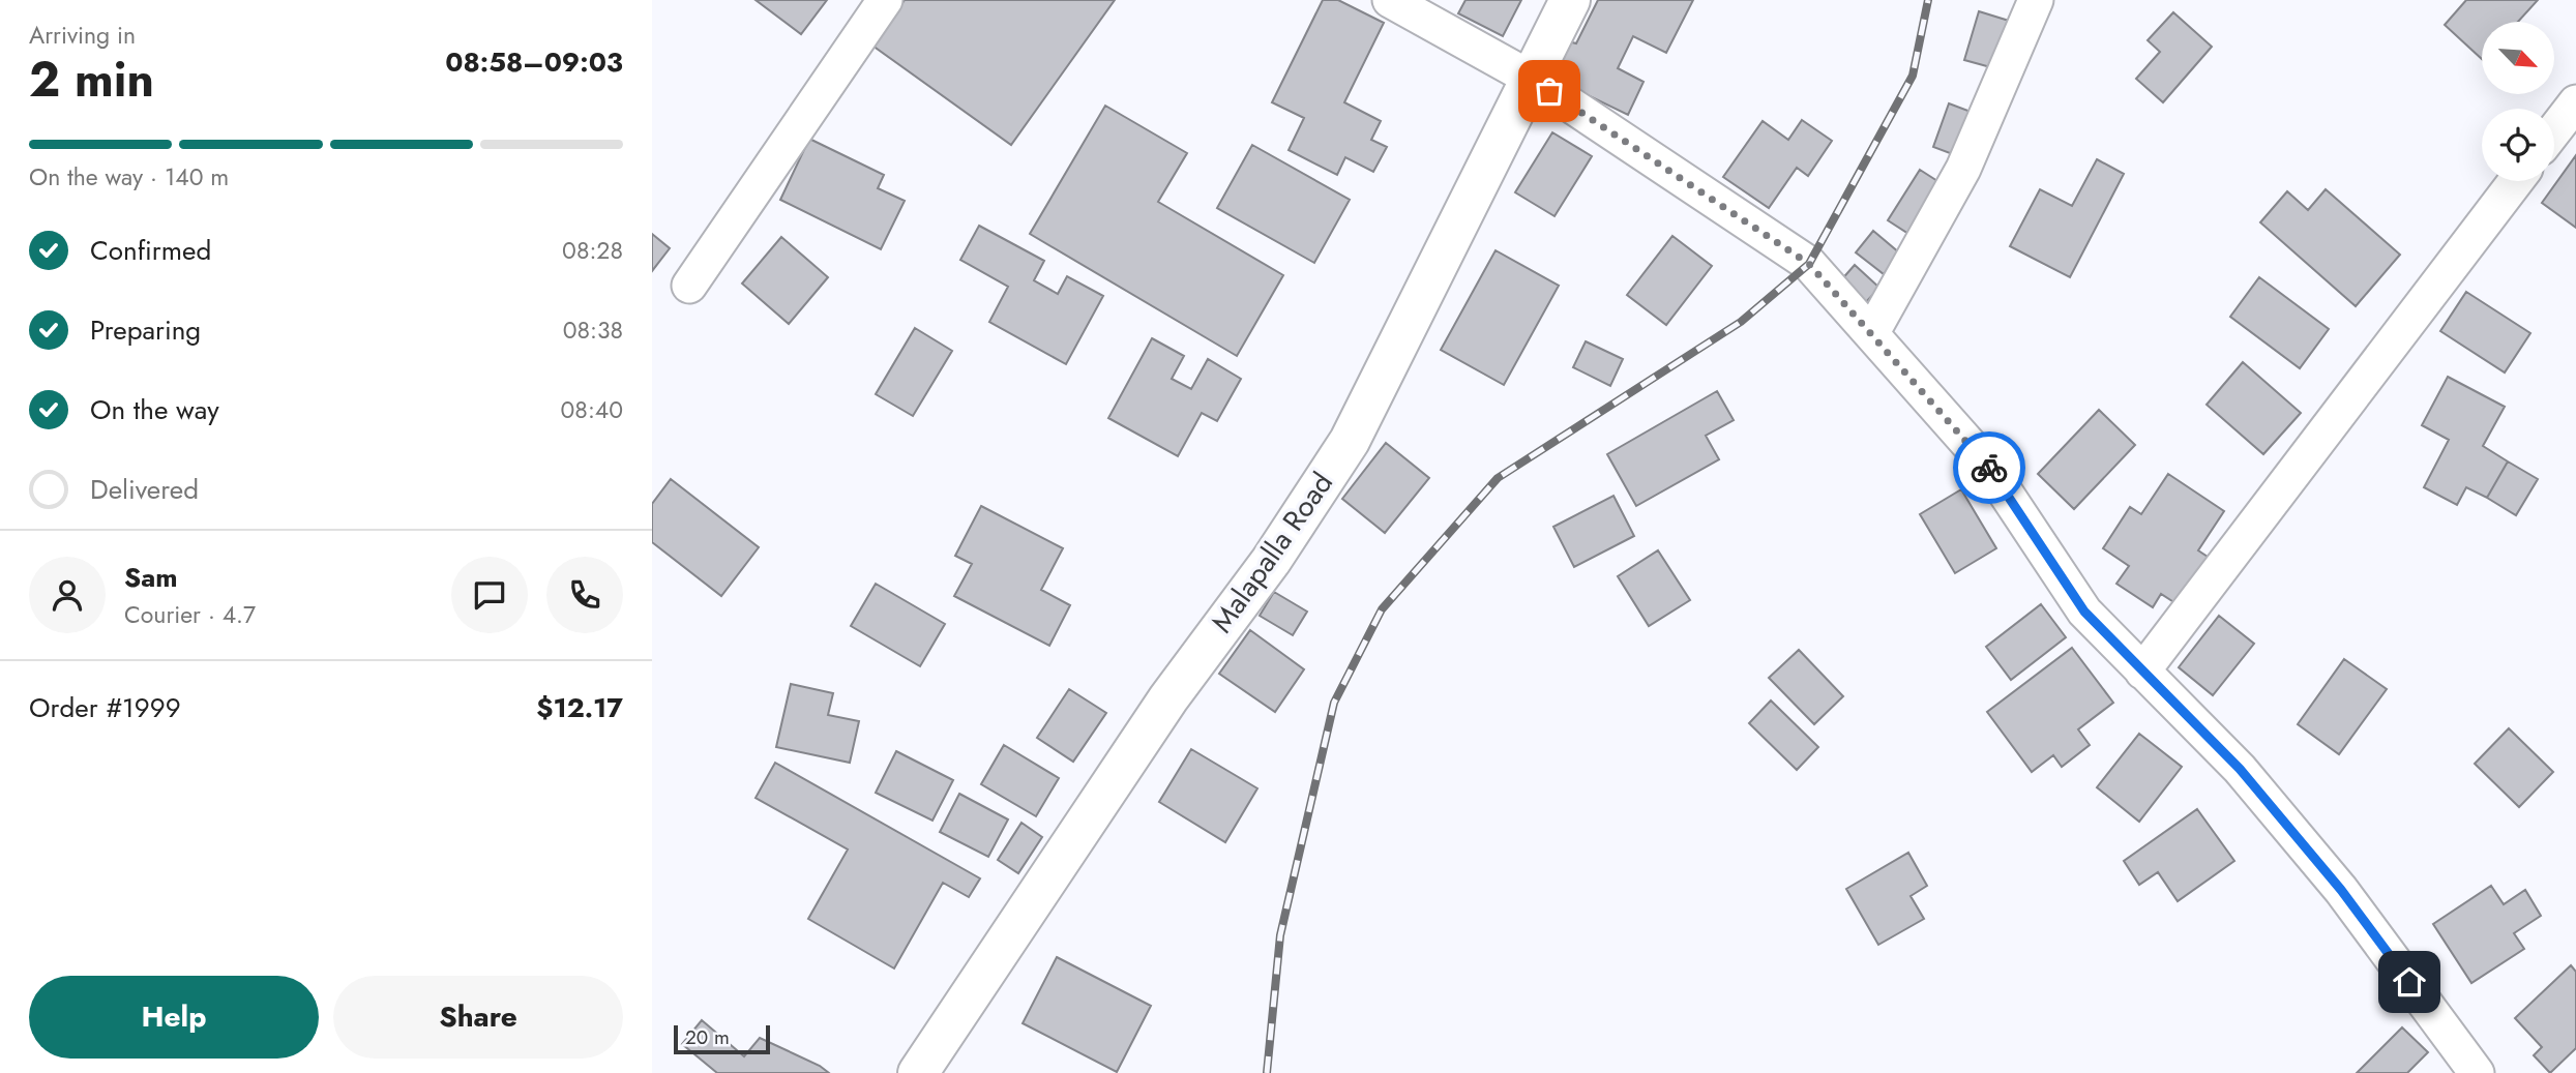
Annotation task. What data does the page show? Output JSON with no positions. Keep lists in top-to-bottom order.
{
  "streets": {
    "street": ["Malapalla Road"]
  },
  "scale_bar": "20 m",
  "north": "bottom right",
  "page": {
    "heading": ["2 min", "Arriving in", "08:58–09:03"],
    "panel": [
      "Sam",
      "Courier · 4.7",
      "Order #1999",
      "$12.17"
    ],
    "bar": "On the way · 140 m",
    "list": [
      ["Confirmed", "08:28"],
      ["Preparing", "08:38"],
      ["On the way", "08:40"],
      "Delivered"
    ],
    "buttons": ["Help", "Share"],
    "scale": "20 m"
  }
}
